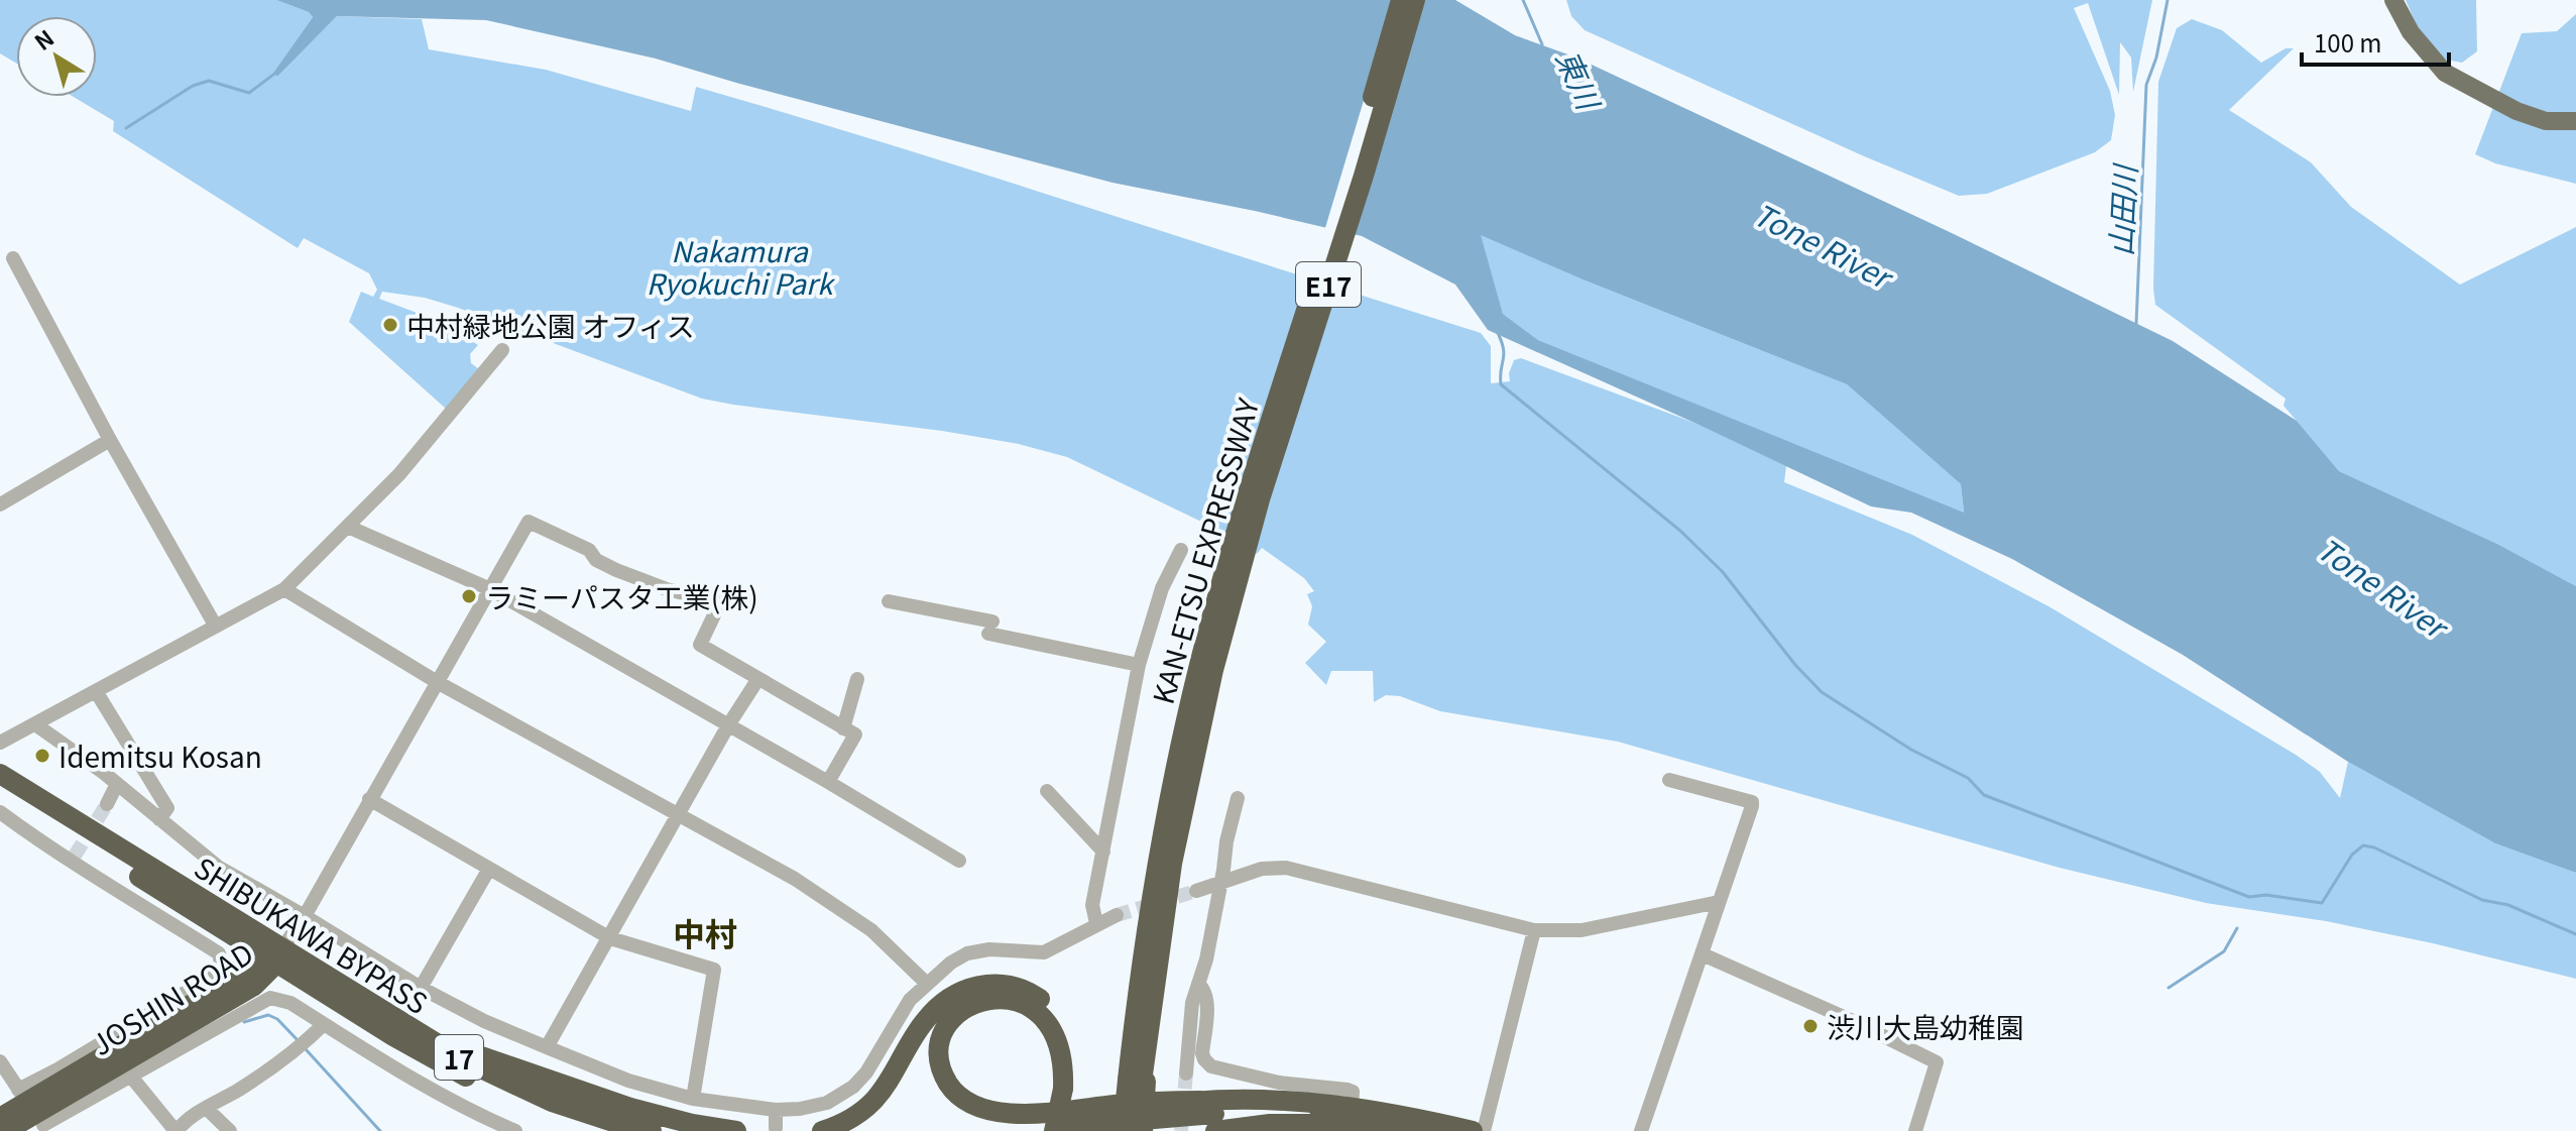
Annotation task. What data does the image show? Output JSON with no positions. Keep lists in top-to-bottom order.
{
  "streets": {
    "highway": [
      "E17",
      "KAN-ETSU EXPRESSWAY",
      "SHIBUKAWA BYPASS",
      "JOSHIN ROAD",
      "17"
    ]
  },
  "crossings": [
    ["SHIBUKAWA BYPASS", "JOSHIN ROAD"]
  ],
  "districts": ["中村"],
  "water": ["東川", "山田川", "Tone River"],
  "parks": ["Nakamura Ryokuchi Park"],
  "places": [
    "中村緑地公園 オフィス",
    "ラミーパスタ工業(株)",
    "Idemitsu Kosan",
    "渋川大島幼稚園"
  ],
  "scale_bar": "100 m",
  "north": "top left"
}
